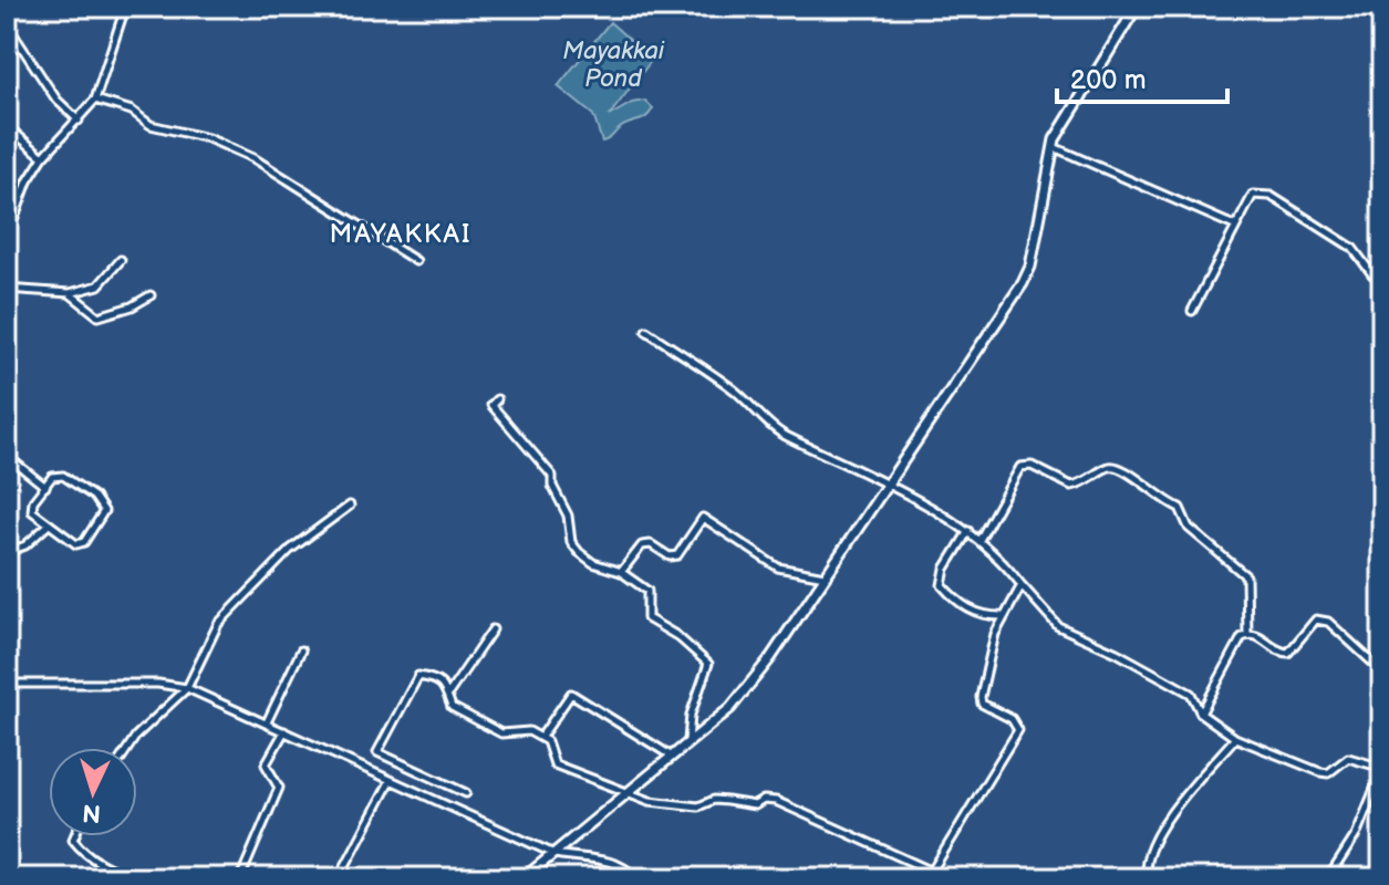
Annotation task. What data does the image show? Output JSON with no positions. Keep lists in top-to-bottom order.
{
  "districts": ["MAYAKKAI"],
  "water": ["Mayakkai Pond"],
  "scale_bar": "200 m",
  "north": "bottom"
}
